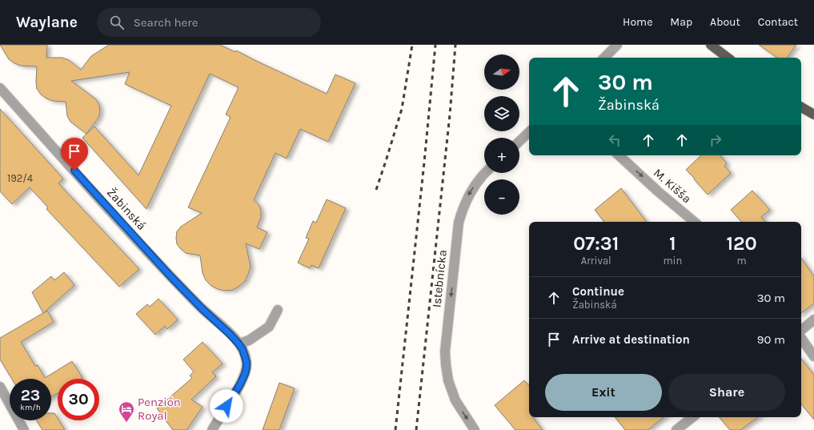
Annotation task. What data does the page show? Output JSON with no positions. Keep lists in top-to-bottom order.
{
  "streets": {
    "street": ["M. Kišša", "Žabinská", "Istebnícka"]
  },
  "one_way": ["M. Kišša", "Istebnícka"],
  "places": {
    "hotel": ["Penzión Royal"]
  },
  "house_numbers": ["192/4"],
  "north": "right",
  "page": {
    "header": "Waylane",
    "search": "Search here",
    "nav": [
      "Home",
      "Map",
      "About",
      "Contact"
    ],
    "map_buttons": ["+", "−"],
    "turn": ["30 m", "Žabinská"],
    "eta": [
      "07:31",
      "Arrival",
      "1",
      "min",
      "120",
      "m"
    ],
    "list": [
      {
        "name": "Continue",
        "note": "Žabinská",
        "value": "30 m"
      },
      {
        "name": "Arrive at destination",
        "value": "90 m"
      }
    ],
    "buttons": ["Exit", "Share"],
    "speed": "23 km/h",
    "limit": "30"
  }
}
